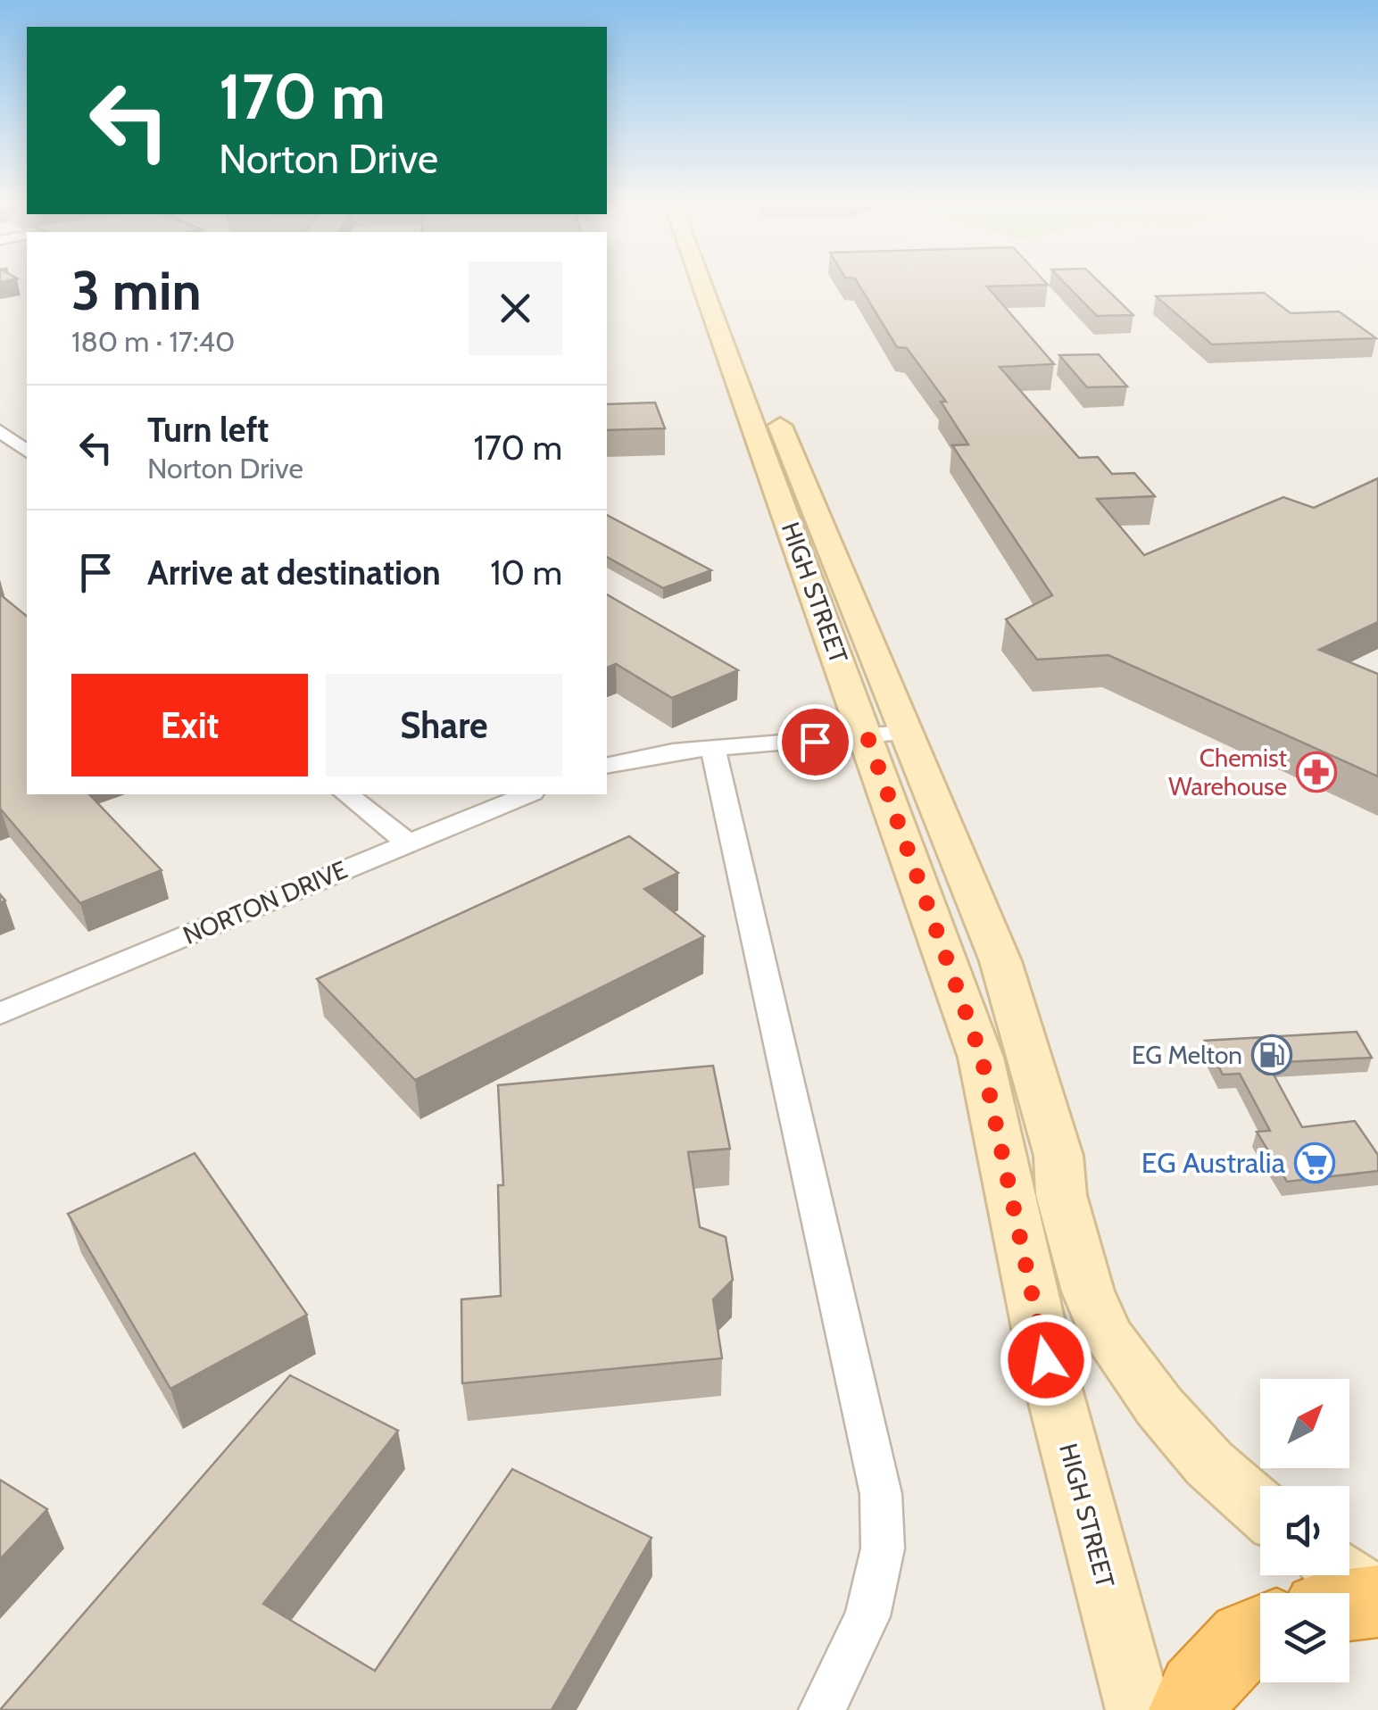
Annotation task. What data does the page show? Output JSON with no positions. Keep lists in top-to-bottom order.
{
  "streets": {
    "main road": ["HIGH STREET"],
    "street": ["NORTON DRIVE"]
  },
  "places": {
    "pharmacy": ["Chemist Warehouse"],
    "fuel station": ["EG Melton"],
    "supermarket": ["EG Australia"]
  },
  "north": "top right",
  "page": {
    "turn": ["170 m", "Norton Drive"],
    "heading": ["3 min", "180 m · 17:40"],
    "list": [
      {
        "name": "Turn left",
        "note": "Norton Drive",
        "value": "170 m"
      },
      {
        "name": "Arrive at destination",
        "value": "10 m"
      }
    ],
    "buttons": ["Exit", "Share"]
  }
}
